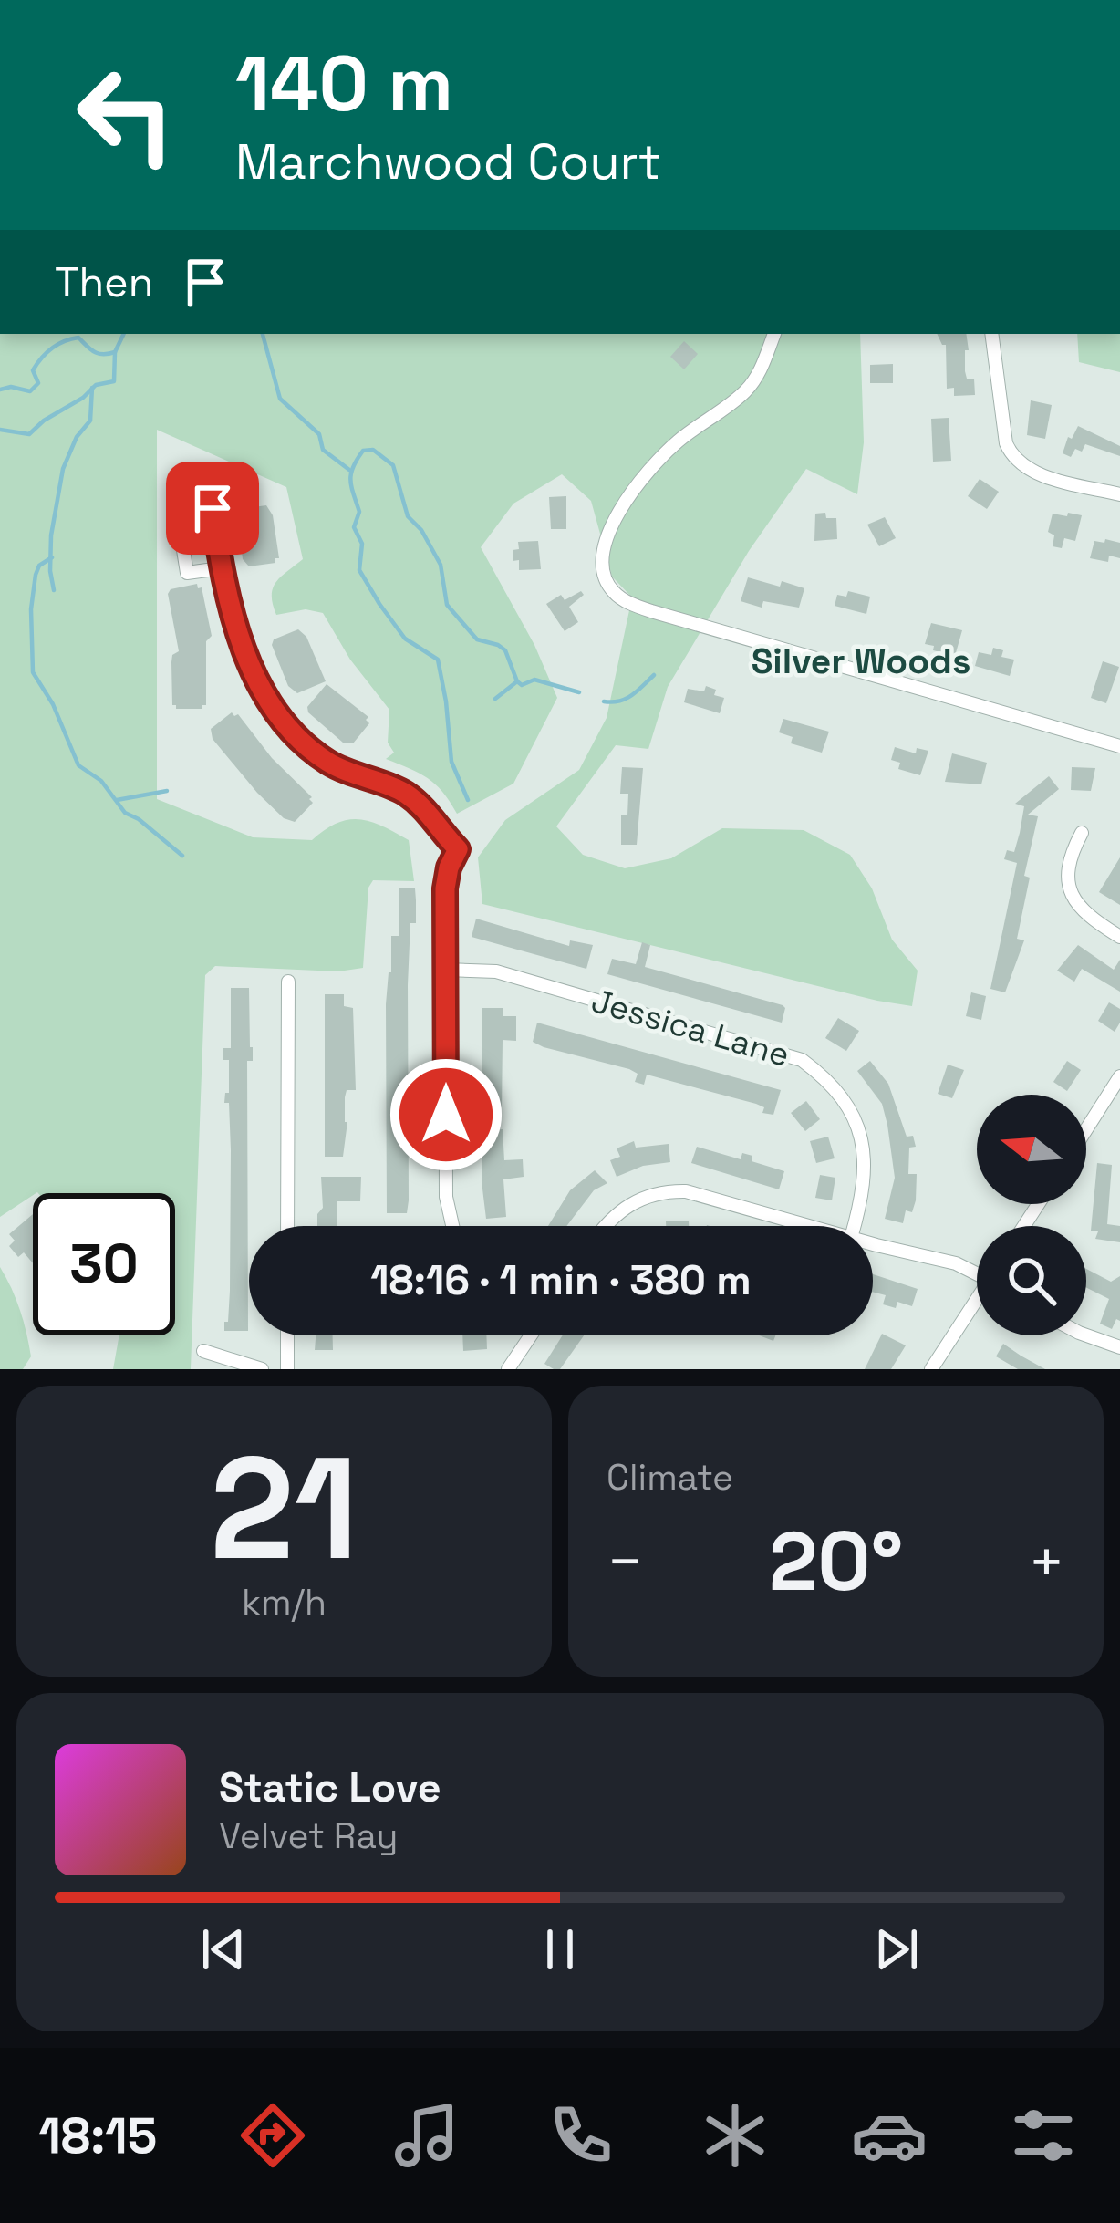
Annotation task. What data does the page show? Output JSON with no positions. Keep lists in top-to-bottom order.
{
  "streets": {
    "street": ["Jessica Lane"]
  },
  "districts": ["Silver Woods"],
  "north": "left",
  "page": {
    "turn": ["140 m", "Marchwood Court"],
    "then": "Then",
    "limit": "30",
    "trip": "18:16 · 1 min · 380 m",
    "tile": [
      ["21", "km/h"],
      "Climate"
    ],
    "heat": ["−", "20°", "+"],
    "song": ["Static Love", "Velvet Ray"],
    "tabs": "18:15"
  }
}
